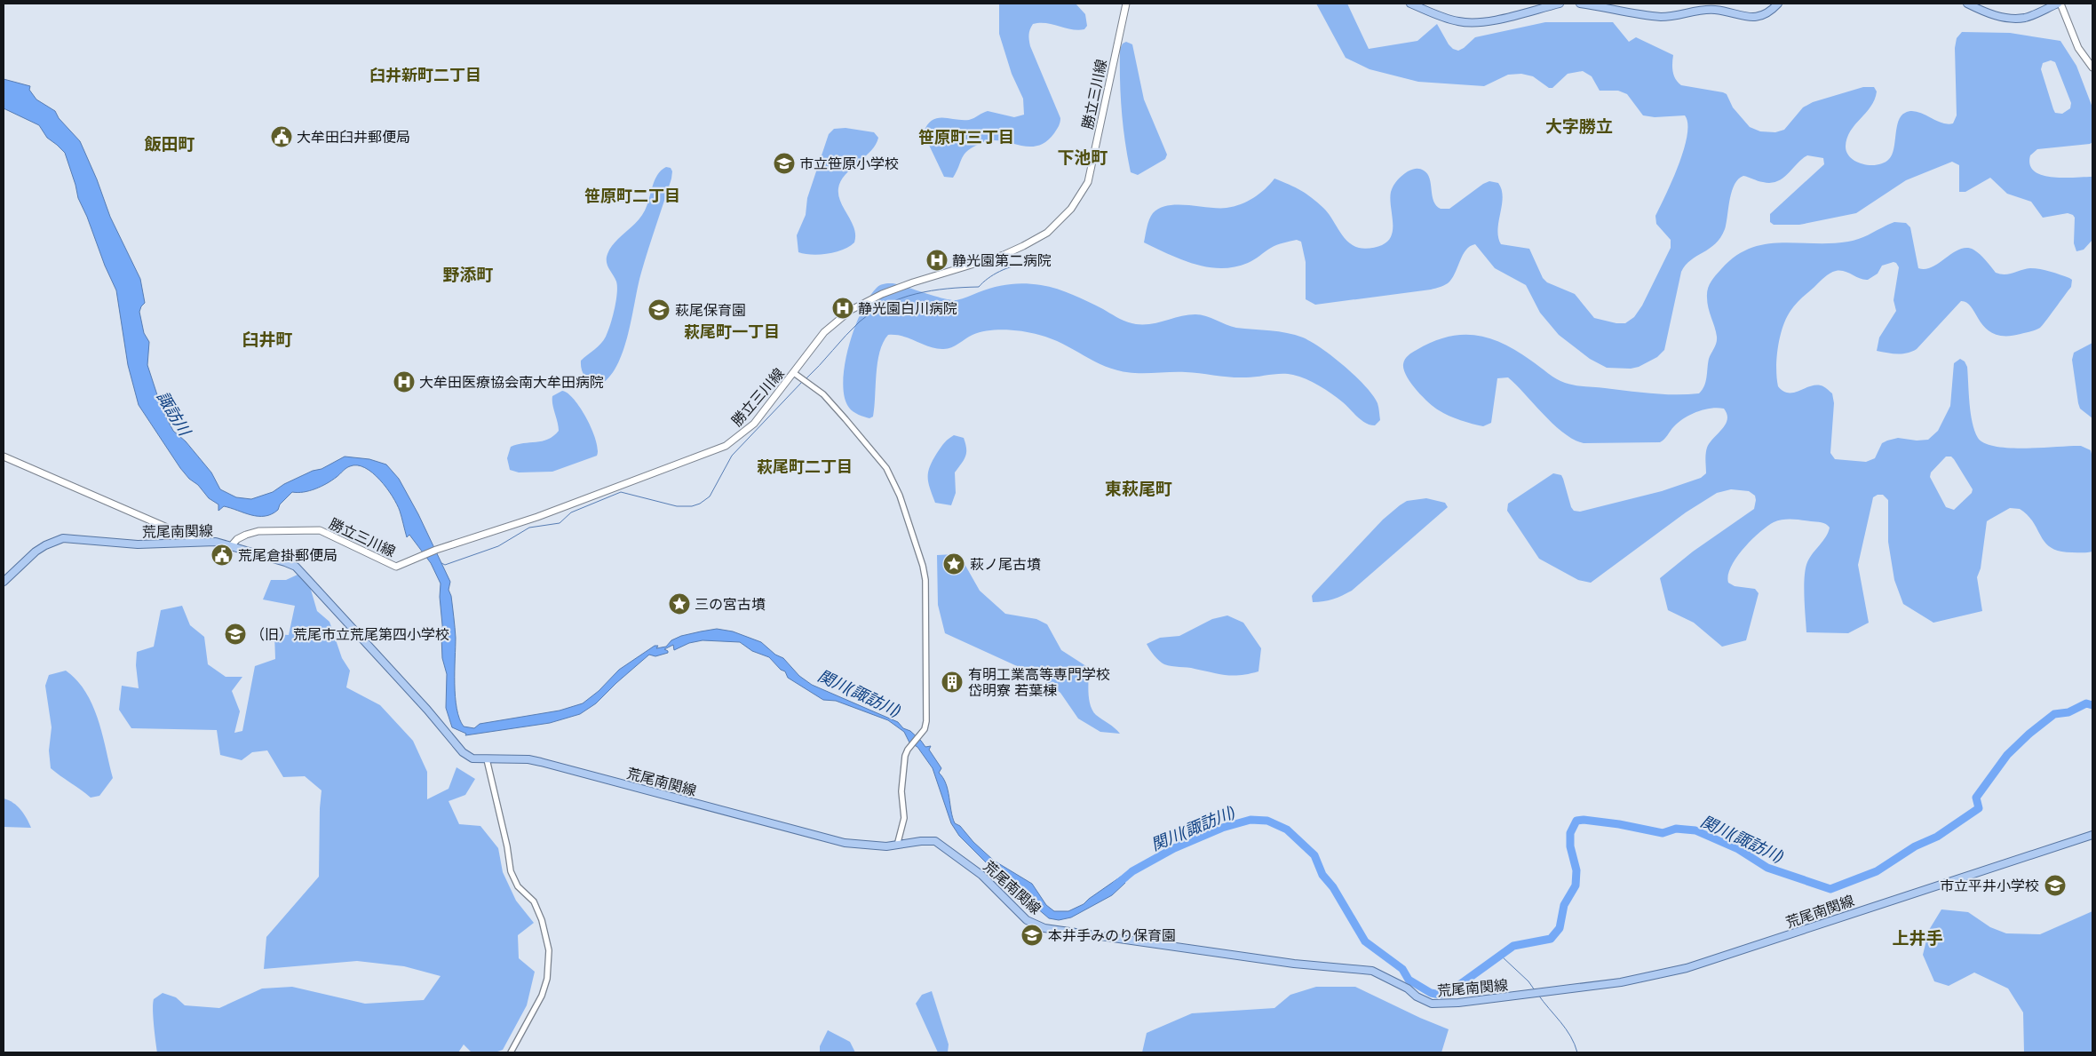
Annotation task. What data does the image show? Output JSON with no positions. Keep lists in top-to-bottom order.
{
  "streets": {
    "main road": ["勝立三川線", "荒尾南関線"]
  },
  "crossings": [
    ["勝立三川線", "荒尾南関線"]
  ],
  "districts": [
    "臼井新町二丁目",
    "大字勝立",
    "笹原町三丁目",
    "飯田町",
    "下池町",
    "笹原町二丁目",
    "野添町",
    "萩尾町一丁目",
    "臼井町",
    "萩尾町二丁目",
    "東萩尾町",
    "上井手"
  ],
  "water": ["諏訪川", "関川(諏訪川)"],
  "places": {
    "public building": ["大牟田臼井郵便局", "荒尾倉掛郵便局"],
    "school or university": [
      "市立笹原小学校",
      "萩尾保育園",
      "（旧）荒尾市立荒尾第四小学校",
      "市立平井小学校",
      "本井手みのり保育園"
    ],
    "hospital": ["静光園第二病院", "静光園白川病院", "大牟田医療協会南大牟田病院"],
    "place": ["萩ノ尾古墳", "三の宮古墳"],
    "building": ["有明工業高等専門学校 岱明寮 若葉棟"]
  }
}
